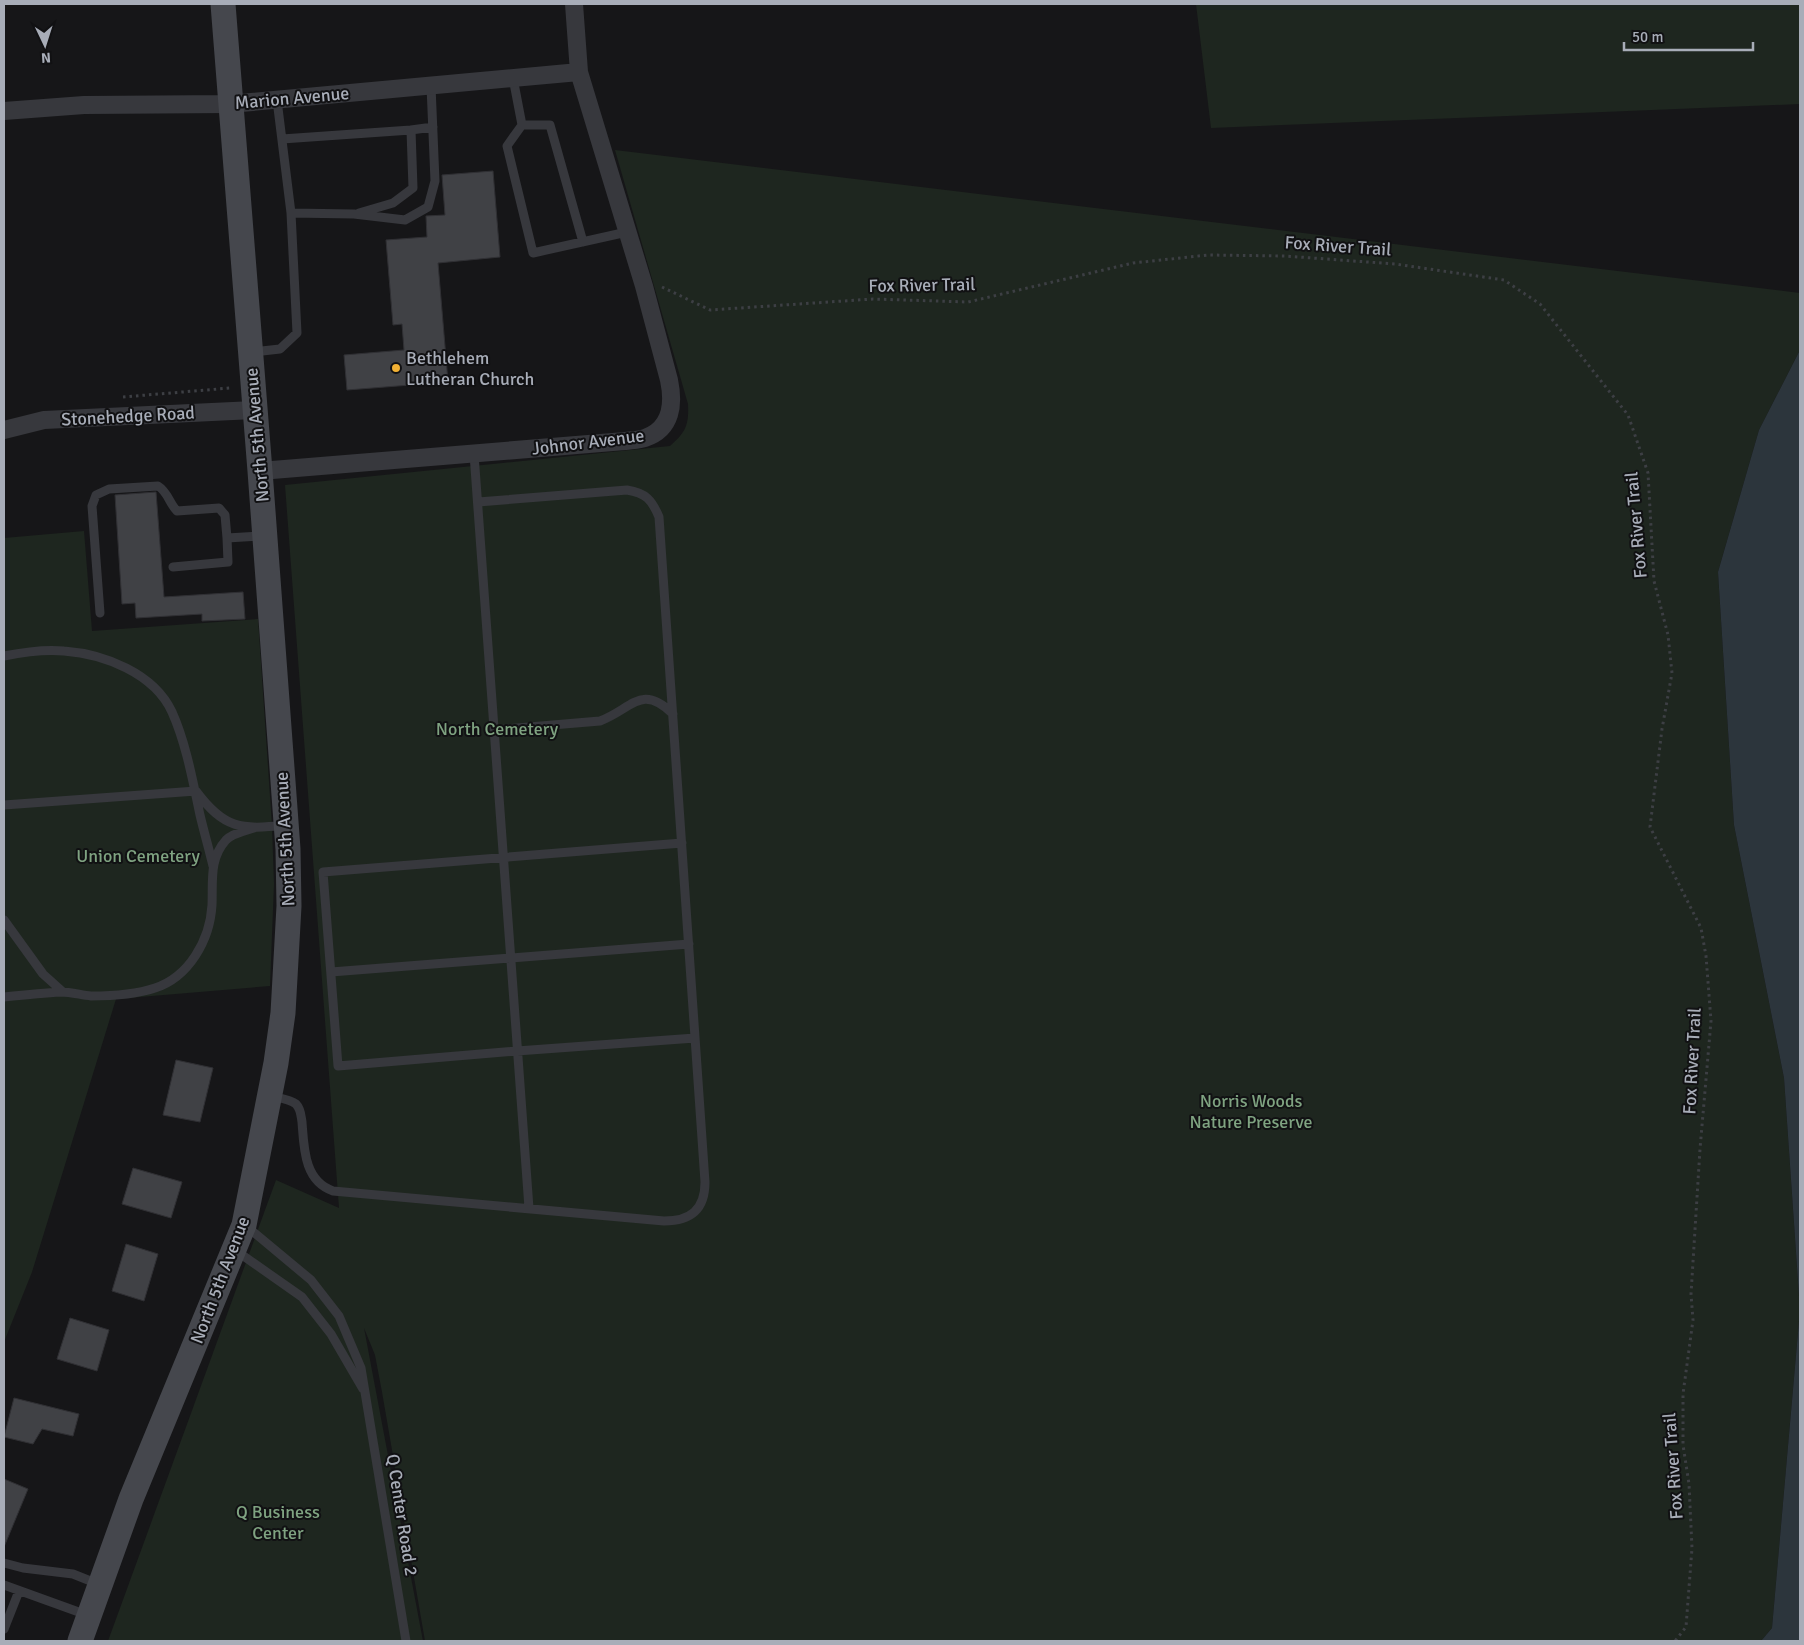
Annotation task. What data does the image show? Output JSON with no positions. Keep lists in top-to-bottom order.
{
  "streets": {
    "main road": ["North 5th Avenue"],
    "street": ["Marion Avenue", "Stonehedge Road", "Johnor Avenue"],
    "lane": ["Q Center Road 2"],
    "path": ["Fox River Trail"]
  },
  "crossings": [
    ["Marion Avenue", "North 5th Avenue"],
    ["Marion Avenue", "Johnor Avenue"],
    ["Fox River Trail", "Johnor Avenue"],
    ["Stonehedge Road", "North 5th Avenue"],
    ["North 5th Avenue", "Johnor Avenue"],
    ["North 5th Avenue", "Q Center Road 2"]
  ],
  "parks": [
    "North Cemetery",
    "Union Cemetery",
    "Norris Woods Nature Preserve",
    "Q Business Center"
  ],
  "places": ["Bethlehem Lutheran Church"],
  "scale_bar": "50 m",
  "north": "bottom"
}
